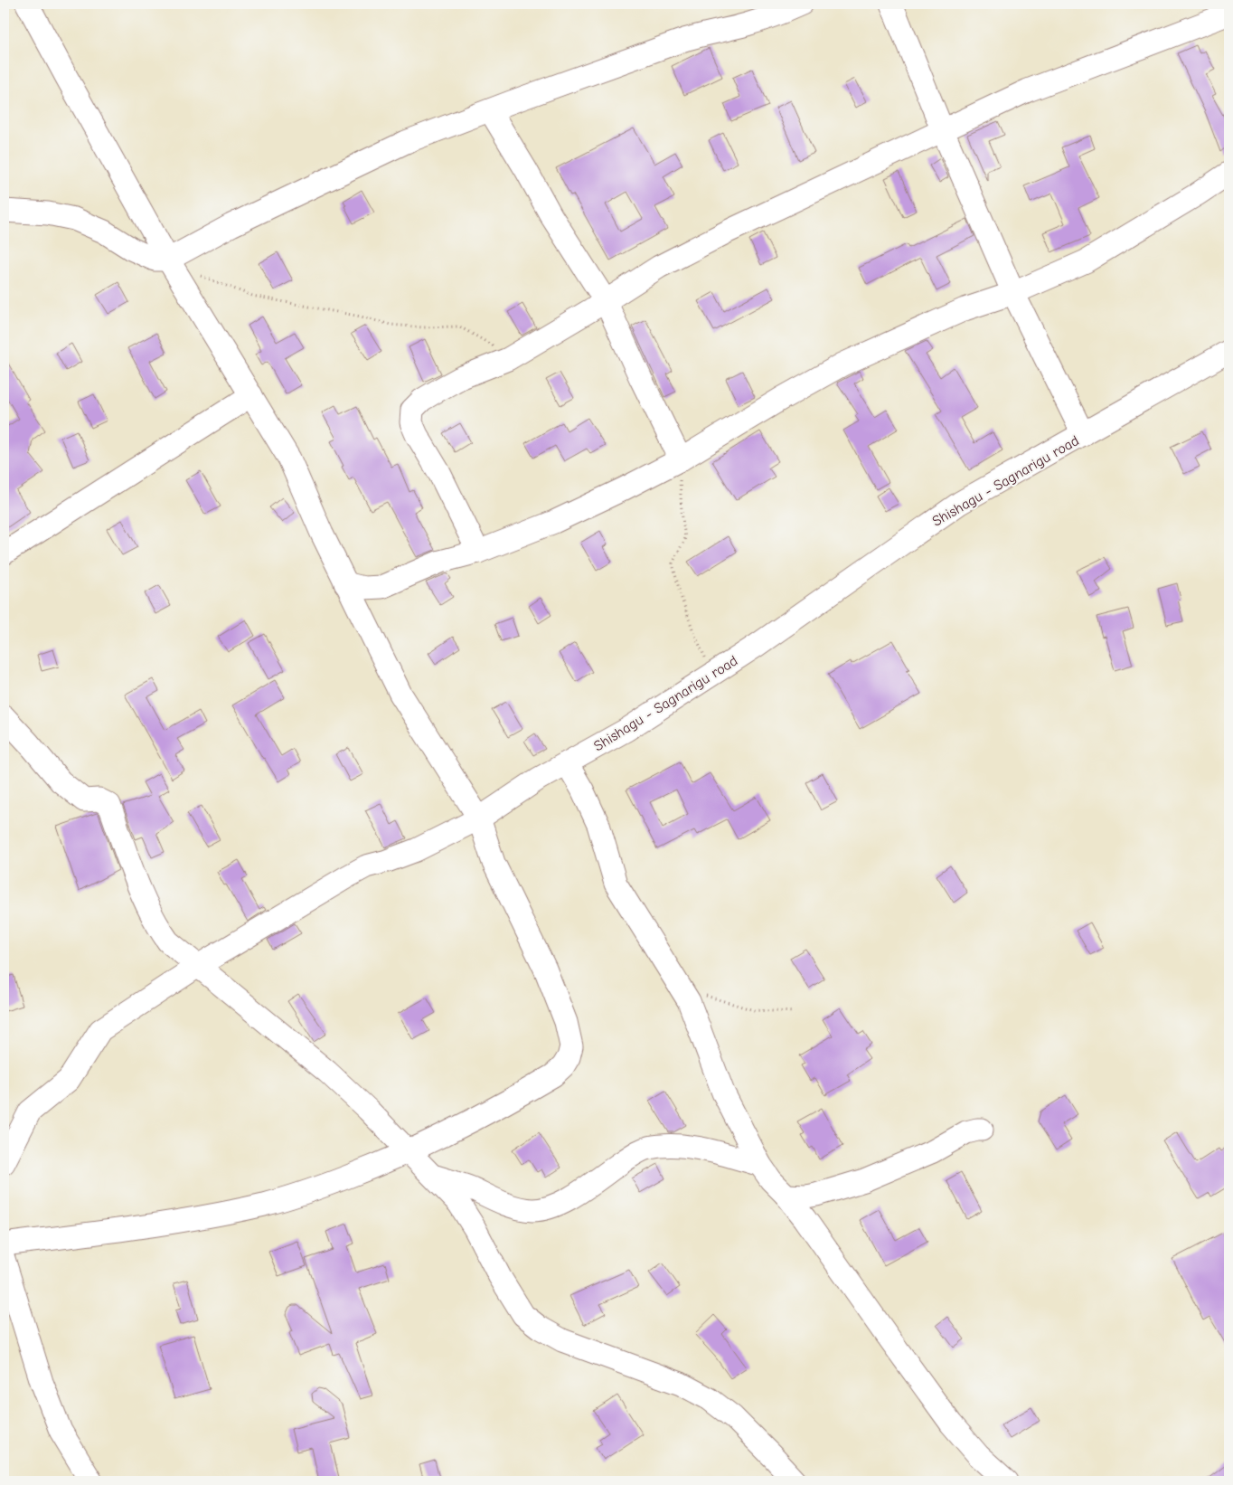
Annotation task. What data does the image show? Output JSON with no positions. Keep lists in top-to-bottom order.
{
  "streets": {
    "street": ["Shishagu - Sagnarigu road"]
  }
}
